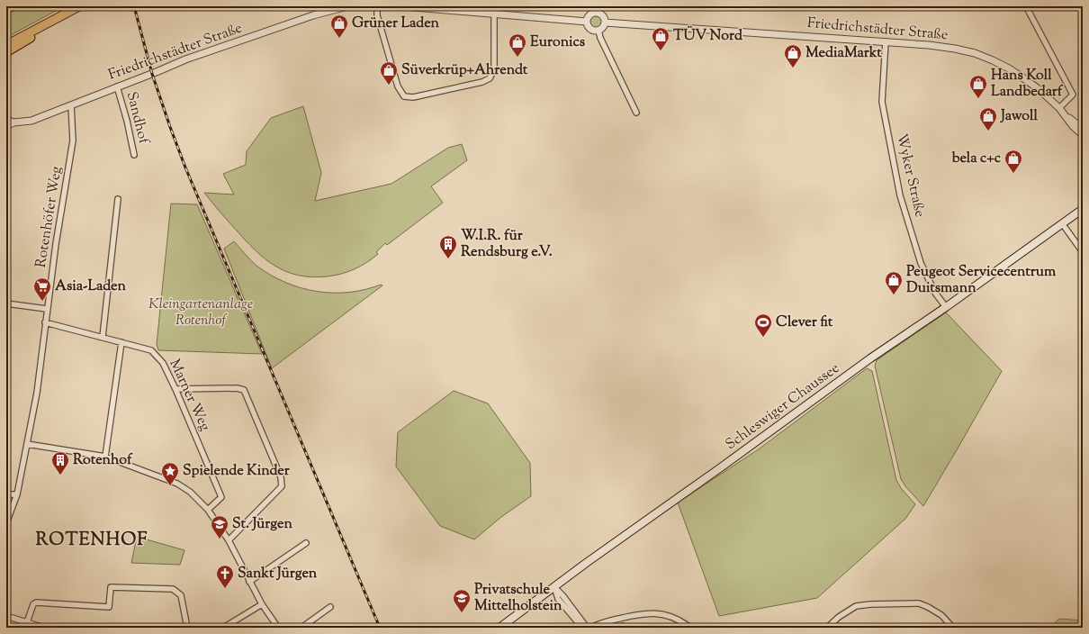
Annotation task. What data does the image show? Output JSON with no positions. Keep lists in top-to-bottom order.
{
  "streets": {
    "main road": ["Schleswiger Chaussee"],
    "street": [
      "Friedrichstädter Straße",
      "Sandhof",
      "Wyker Straße",
      "Rotenhöfer Weg",
      "Marner Weg"
    ]
  },
  "crossings": [
    ["Friedrichstädter Straße", "Sandhof"],
    ["Friedrichstädter Straße", "Wyker Straße"],
    ["Friedrichstädter Straße", "Rotenhöfer Weg"],
    ["Wyker Straße", "Schleswiger Chaussee"],
    ["Rotenhöfer Weg", "Marner Weg"]
  ],
  "districts": ["ROTENHOF"],
  "parks": ["Kleingartenanlage Rotenhof"],
  "places": {
    "shop": [
      "Grüner Laden",
      "TÜV Nord",
      "Euronics",
      "MediaMarkt",
      "Süverkrüp+Ahrendt",
      "Hans Koll Landbedarf",
      "Jawoll",
      "bela c+c",
      "Peugeot Servicecentrum Duitsmann"
    ],
    "building": ["W.I.R. für Rendsburg e.V.", "Rotenhof"],
    "supermarket": ["Asia-Laden"],
    "sports": ["Clever fit"],
    "place": ["Spielende Kinder"],
    "school or university": ["St. Jürgen", "Privatschule Mittelholstein"],
    "church": ["Sankt Jürgen"]
  }
}
